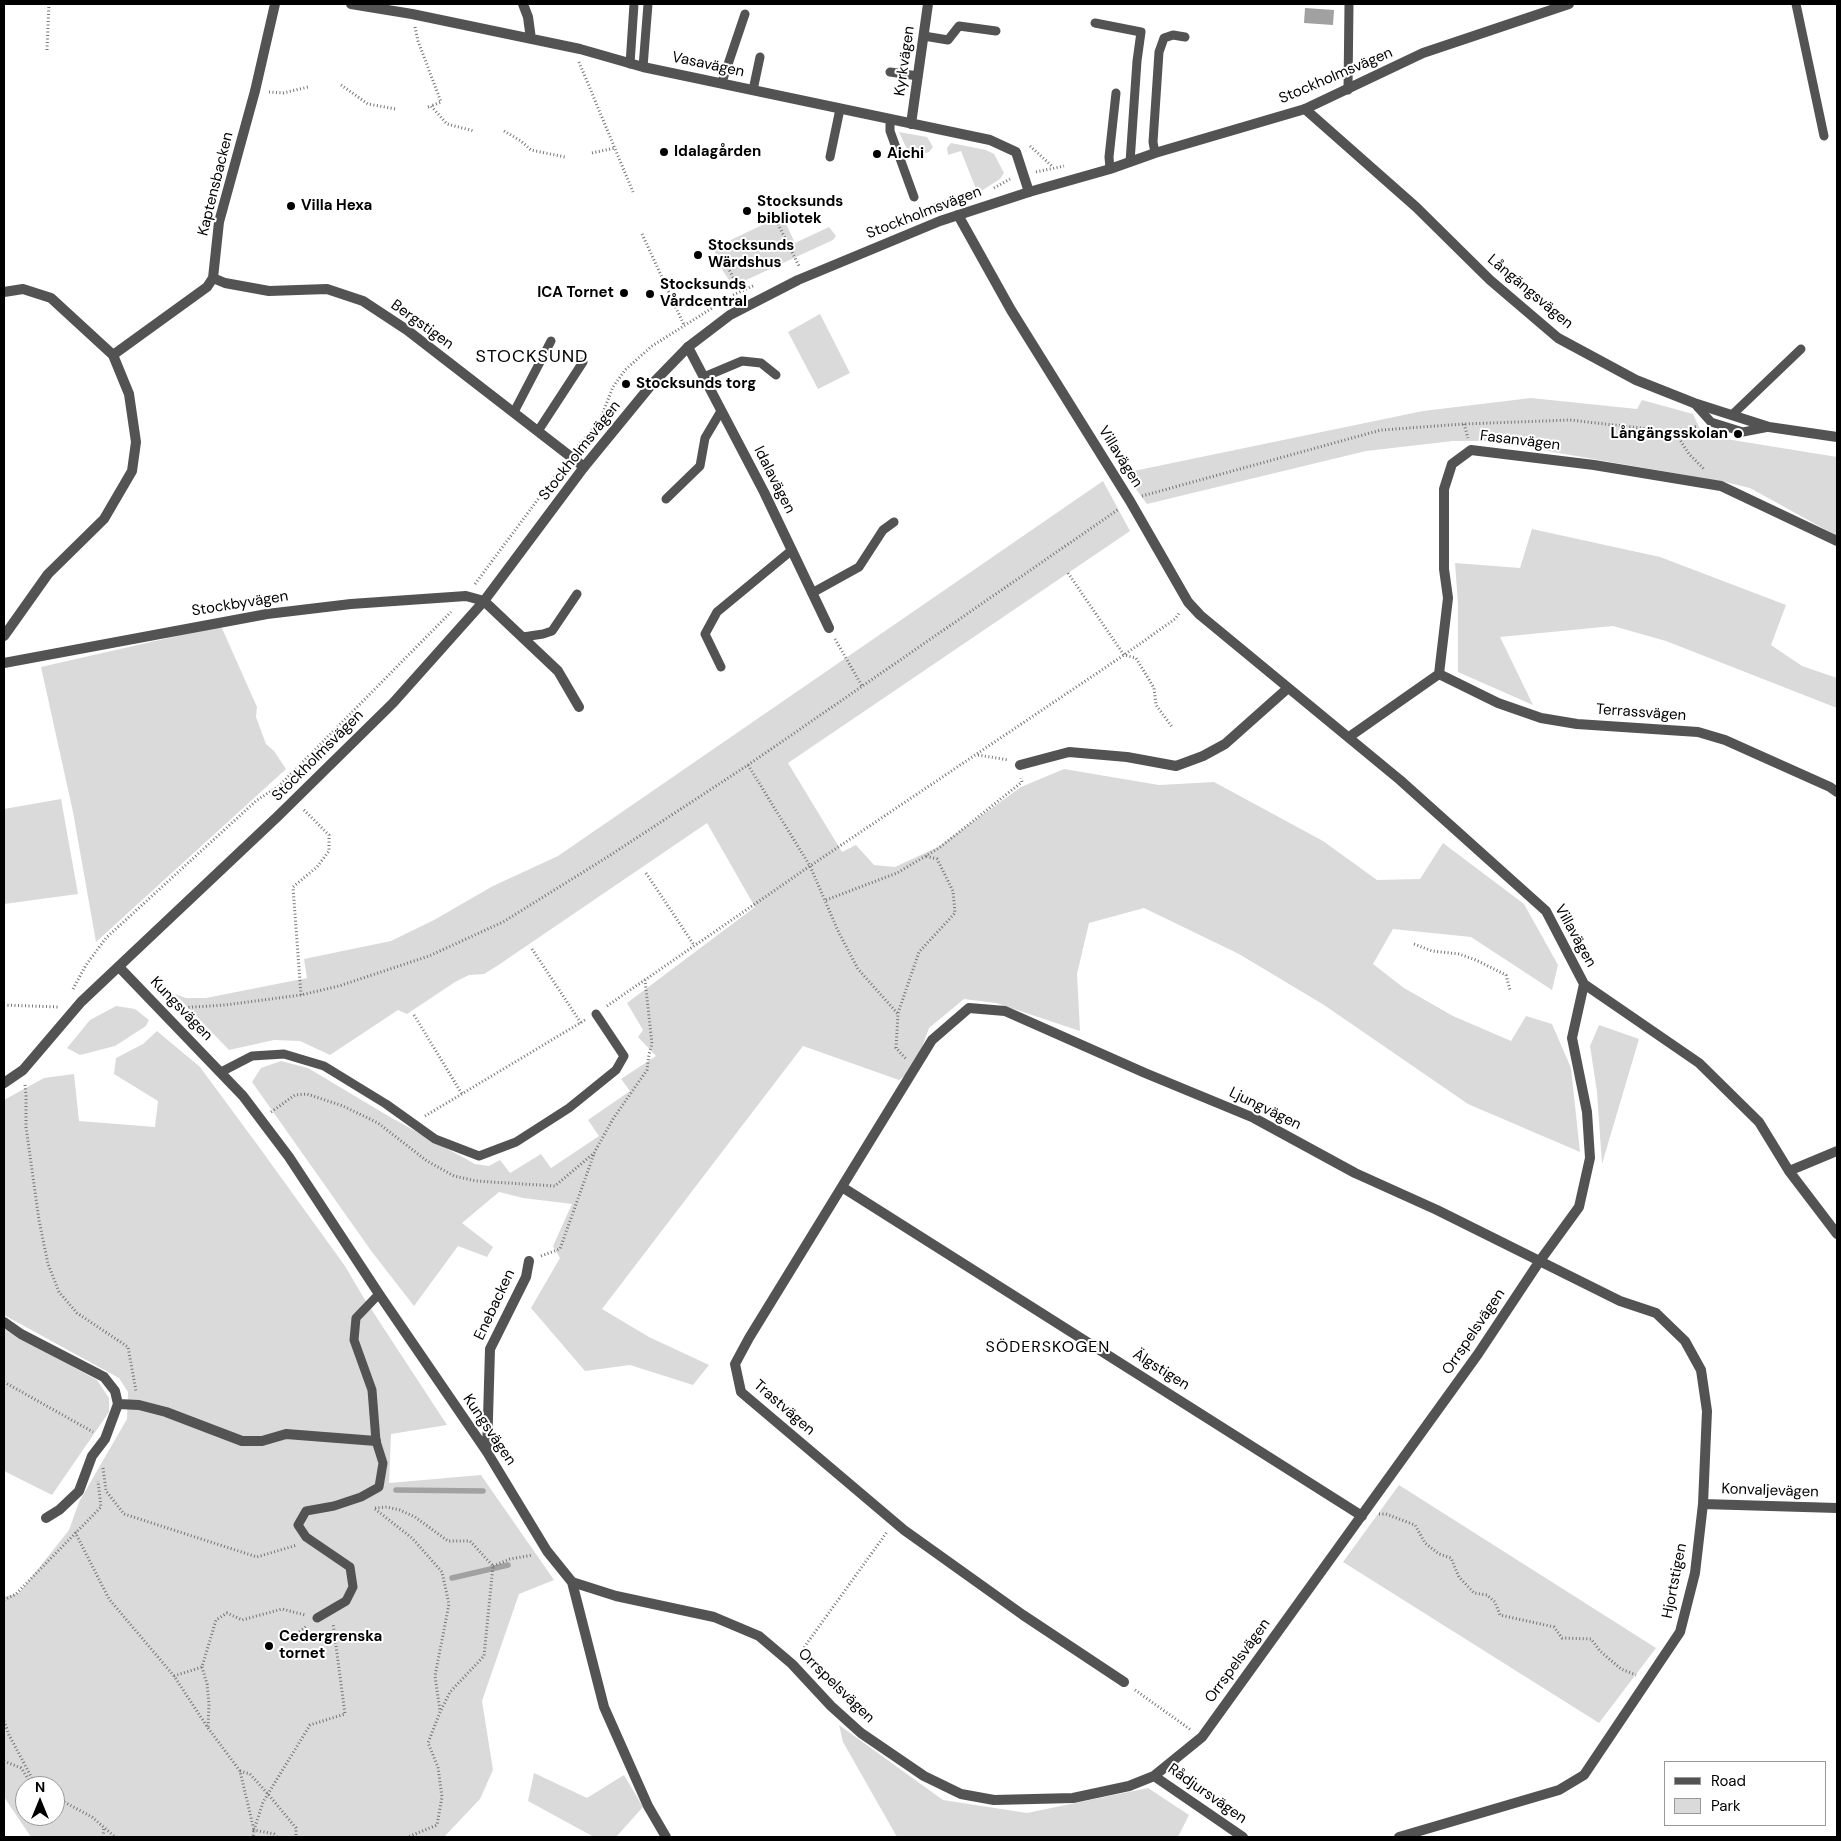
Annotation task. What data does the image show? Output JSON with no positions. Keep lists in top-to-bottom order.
{
  "streets": {
    "street": [
      "Kyrkvägen",
      "Vasavägen",
      "Stockholmsvägen",
      "Kaptensbacken",
      "Långängsvägen",
      "Bergstigen",
      "Fasanvägen",
      "Villavägen",
      "Idalavägen",
      "Stockbyvägen",
      "Terrassvägen",
      "Kungsvägen",
      "Ljungvägen",
      "Enebacken",
      "Orrspelsvägen",
      "Älgstigen",
      "Trastvägen",
      "Konvaljevägen",
      "Hjortstigen",
      "Rådjursvägen"
    ]
  },
  "crossings": [
    ["Kyrkvägen", "Vasavägen"],
    ["Vasavägen", "Stockholmsvägen"],
    ["Stockholmsvägen", "Långängsvägen"],
    ["Stockholmsvägen", "Bergstigen"],
    ["Stockholmsvägen", "Villavägen"],
    ["Stockholmsvägen", "Idalavägen"],
    ["Stockholmsvägen", "Stockbyvägen"],
    ["Stockholmsvägen", "Kungsvägen"],
    ["Kaptensbacken", "Bergstigen"],
    ["Fasanvägen", "Terrassvägen"],
    ["Villavägen", "Orrspelsvägen"],
    ["Kungsvägen", "Enebacken"],
    ["Kungsvägen", "Orrspelsvägen"],
    ["Ljungvägen", "Orrspelsvägen"],
    ["Ljungvägen", "Trastvägen"],
    ["Ljungvägen", "Hjortstigen"],
    ["Orrspelsvägen", "Älgstigen"],
    ["Orrspelsvägen", "Hjortstigen"],
    ["Orrspelsvägen", "Rådjursvägen"],
    ["Älgstigen", "Trastvägen"],
    ["Konvaljevägen", "Hjortstigen"]
  ],
  "districts": ["STOCKSUND", "SÖDERSKOGEN"],
  "places": [
    "Idalagården",
    "Aichi",
    "Villa Hexa",
    "Stocksunds bibliotek",
    "Stocksunds Wärdshus",
    "ICA Tornet",
    "Stocksunds Vårdcentral",
    "Stocksunds torg",
    "Långängsskolan",
    "Cedergrenska tornet"
  ],
  "legend": ["Road", "Park"],
  "north": "top"
}
